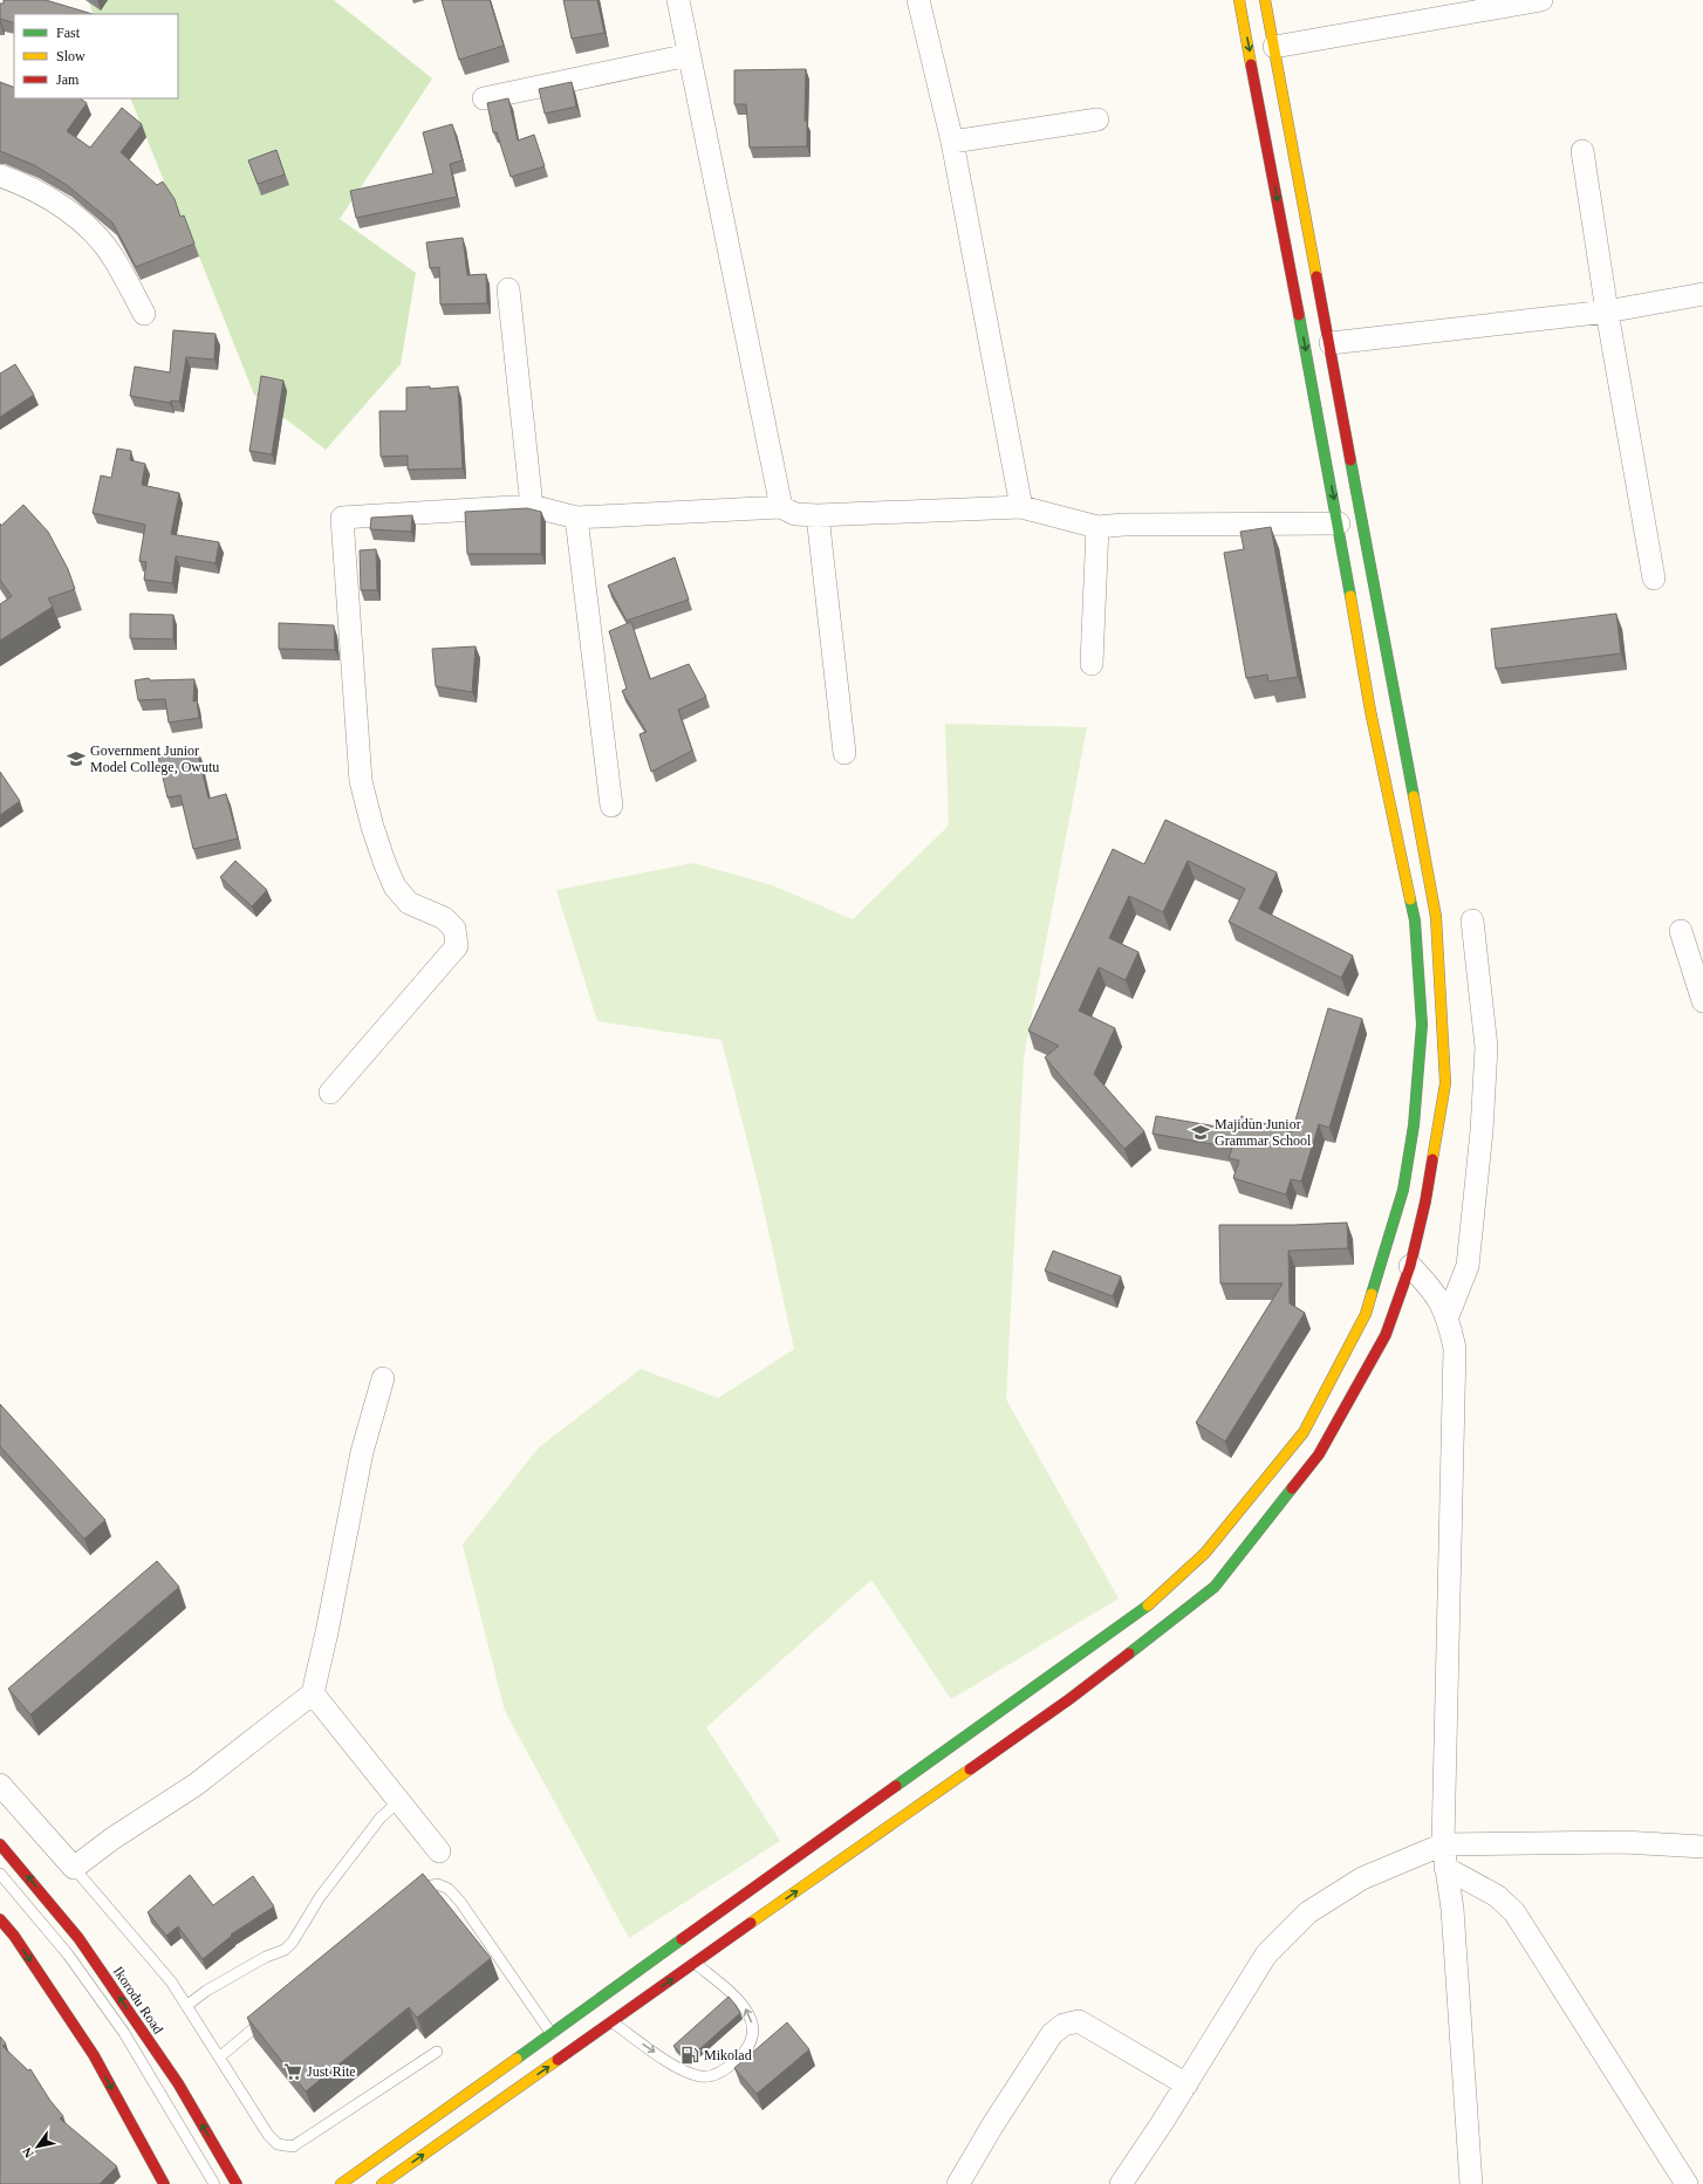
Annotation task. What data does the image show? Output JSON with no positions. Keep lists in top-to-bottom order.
{
  "streets": {
    "main road": ["Ikorodu Road"]
  },
  "places": {
    "school or university": ["Government Junior Model College, Owutu", "Majidun Junior Grammar School"],
    "fuel station": ["Mikolad"],
    "supermarket": ["Just Rite"]
  },
  "legend": ["Fast", "Slow", "Jam"],
  "north": "bottom left"
}
